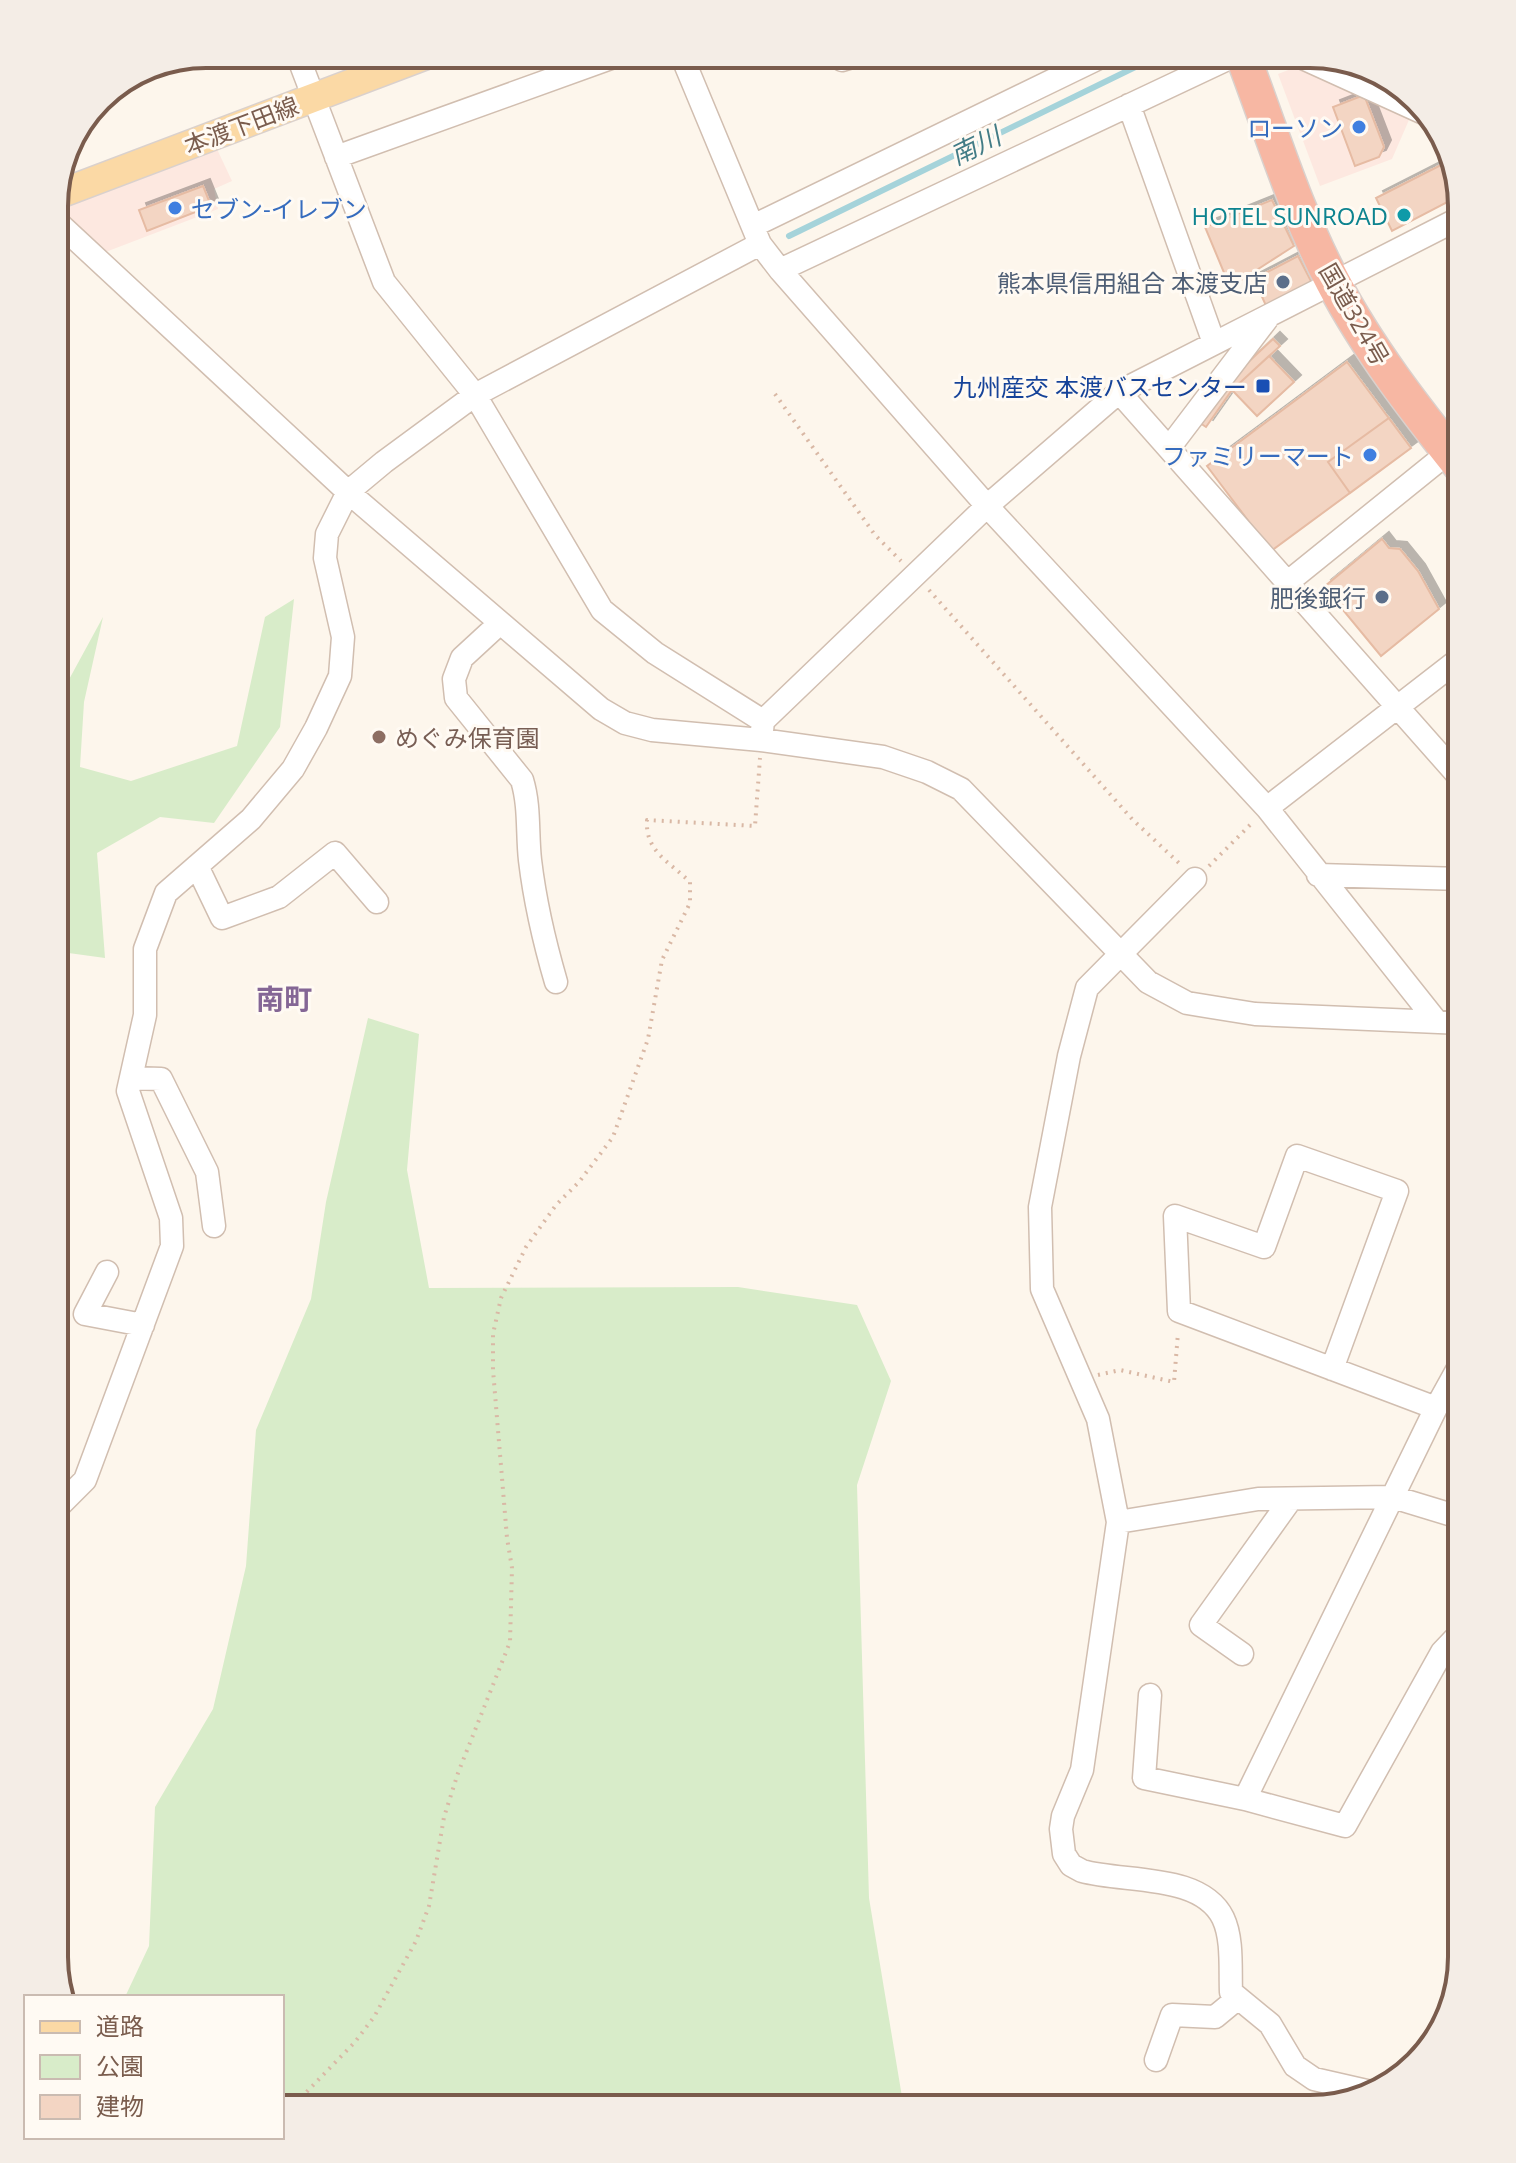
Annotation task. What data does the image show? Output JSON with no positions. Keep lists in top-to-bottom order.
{
  "streets": {
    "highway": ["国道324号"],
    "main road": ["本渡下田線"]
  },
  "districts": ["南町"],
  "water": ["南川"],
  "places": {
    "other": [
      "ローソン",
      "セブン-イレブン",
      "HOTEL SUNROAD",
      "熊本県信用組合 本渡支店",
      "ファミリーマート",
      "肥後銀行",
      "めぐみ保育園"
    ],
    "transit": ["九州産交 本渡バスセンター"]
  },
  "legend": ["道路", "公園", "建物"]
}
